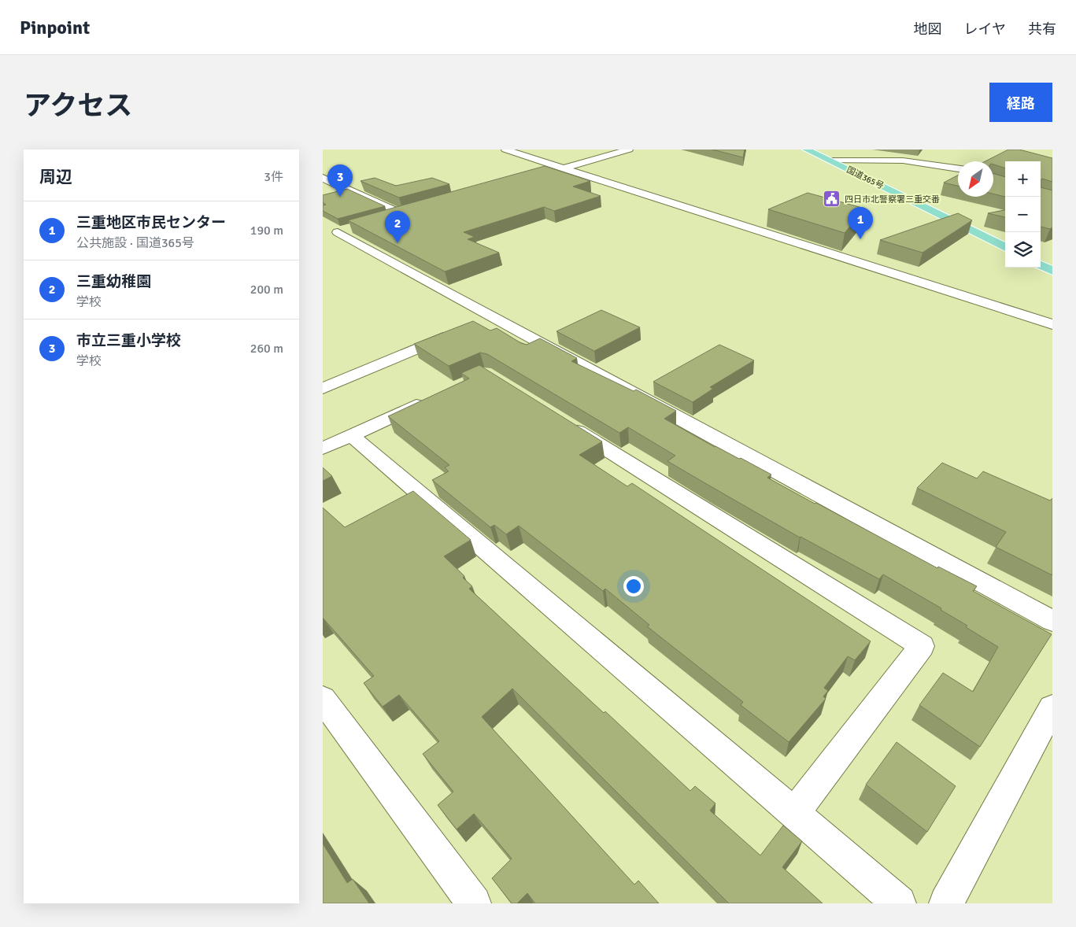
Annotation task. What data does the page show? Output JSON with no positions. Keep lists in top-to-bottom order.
{
  "streets": {
    "highway": ["国道365号"]
  },
  "places": {
    "public building": ["四日市北警察署三重交番"]
  },
  "north": "bottom left",
  "page": {
    "header": "Pinpoint",
    "nav": ["地図", "レイヤ", "共有"],
    "title": "アクセス",
    "buttons": "経路",
    "heading": ["周辺", "3件"],
    "map_buttons": ["+", "−"],
    "pins": ["3", "1", "2"],
    "list": [
      {
        "mark": "1",
        "name": "三重地区市民センター",
        "note": "公共施設 · 国道365号",
        "value": "190 m"
      },
      {
        "mark": "2",
        "name": "三重幼稚園",
        "note": "学校",
        "value": "200 m"
      },
      {
        "mark": "3",
        "name": "市立三重小学校",
        "note": "学校",
        "value": "260 m"
      }
    ]
  }
}
